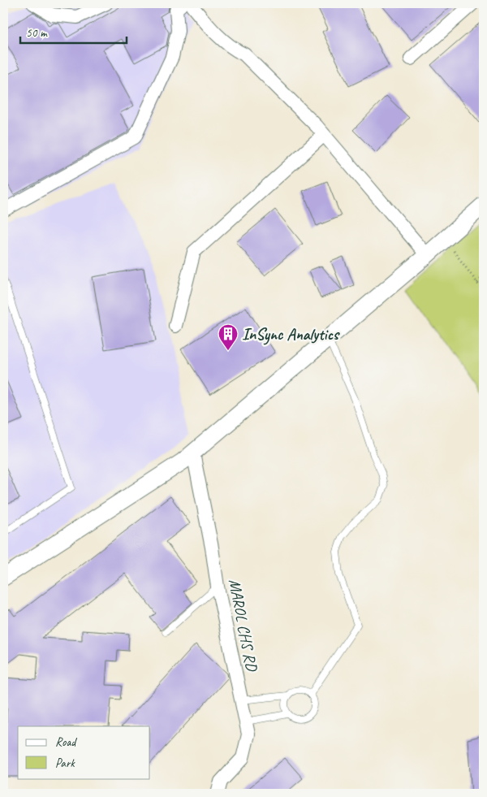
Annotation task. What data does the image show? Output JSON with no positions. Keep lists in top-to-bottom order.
{
  "streets": {
    "street": ["MAROL CHS RD"]
  },
  "places": {
    "building": ["InSync Analytics"]
  },
  "legend": ["Road", "Park"],
  "scale_bar": "50 m"
}
